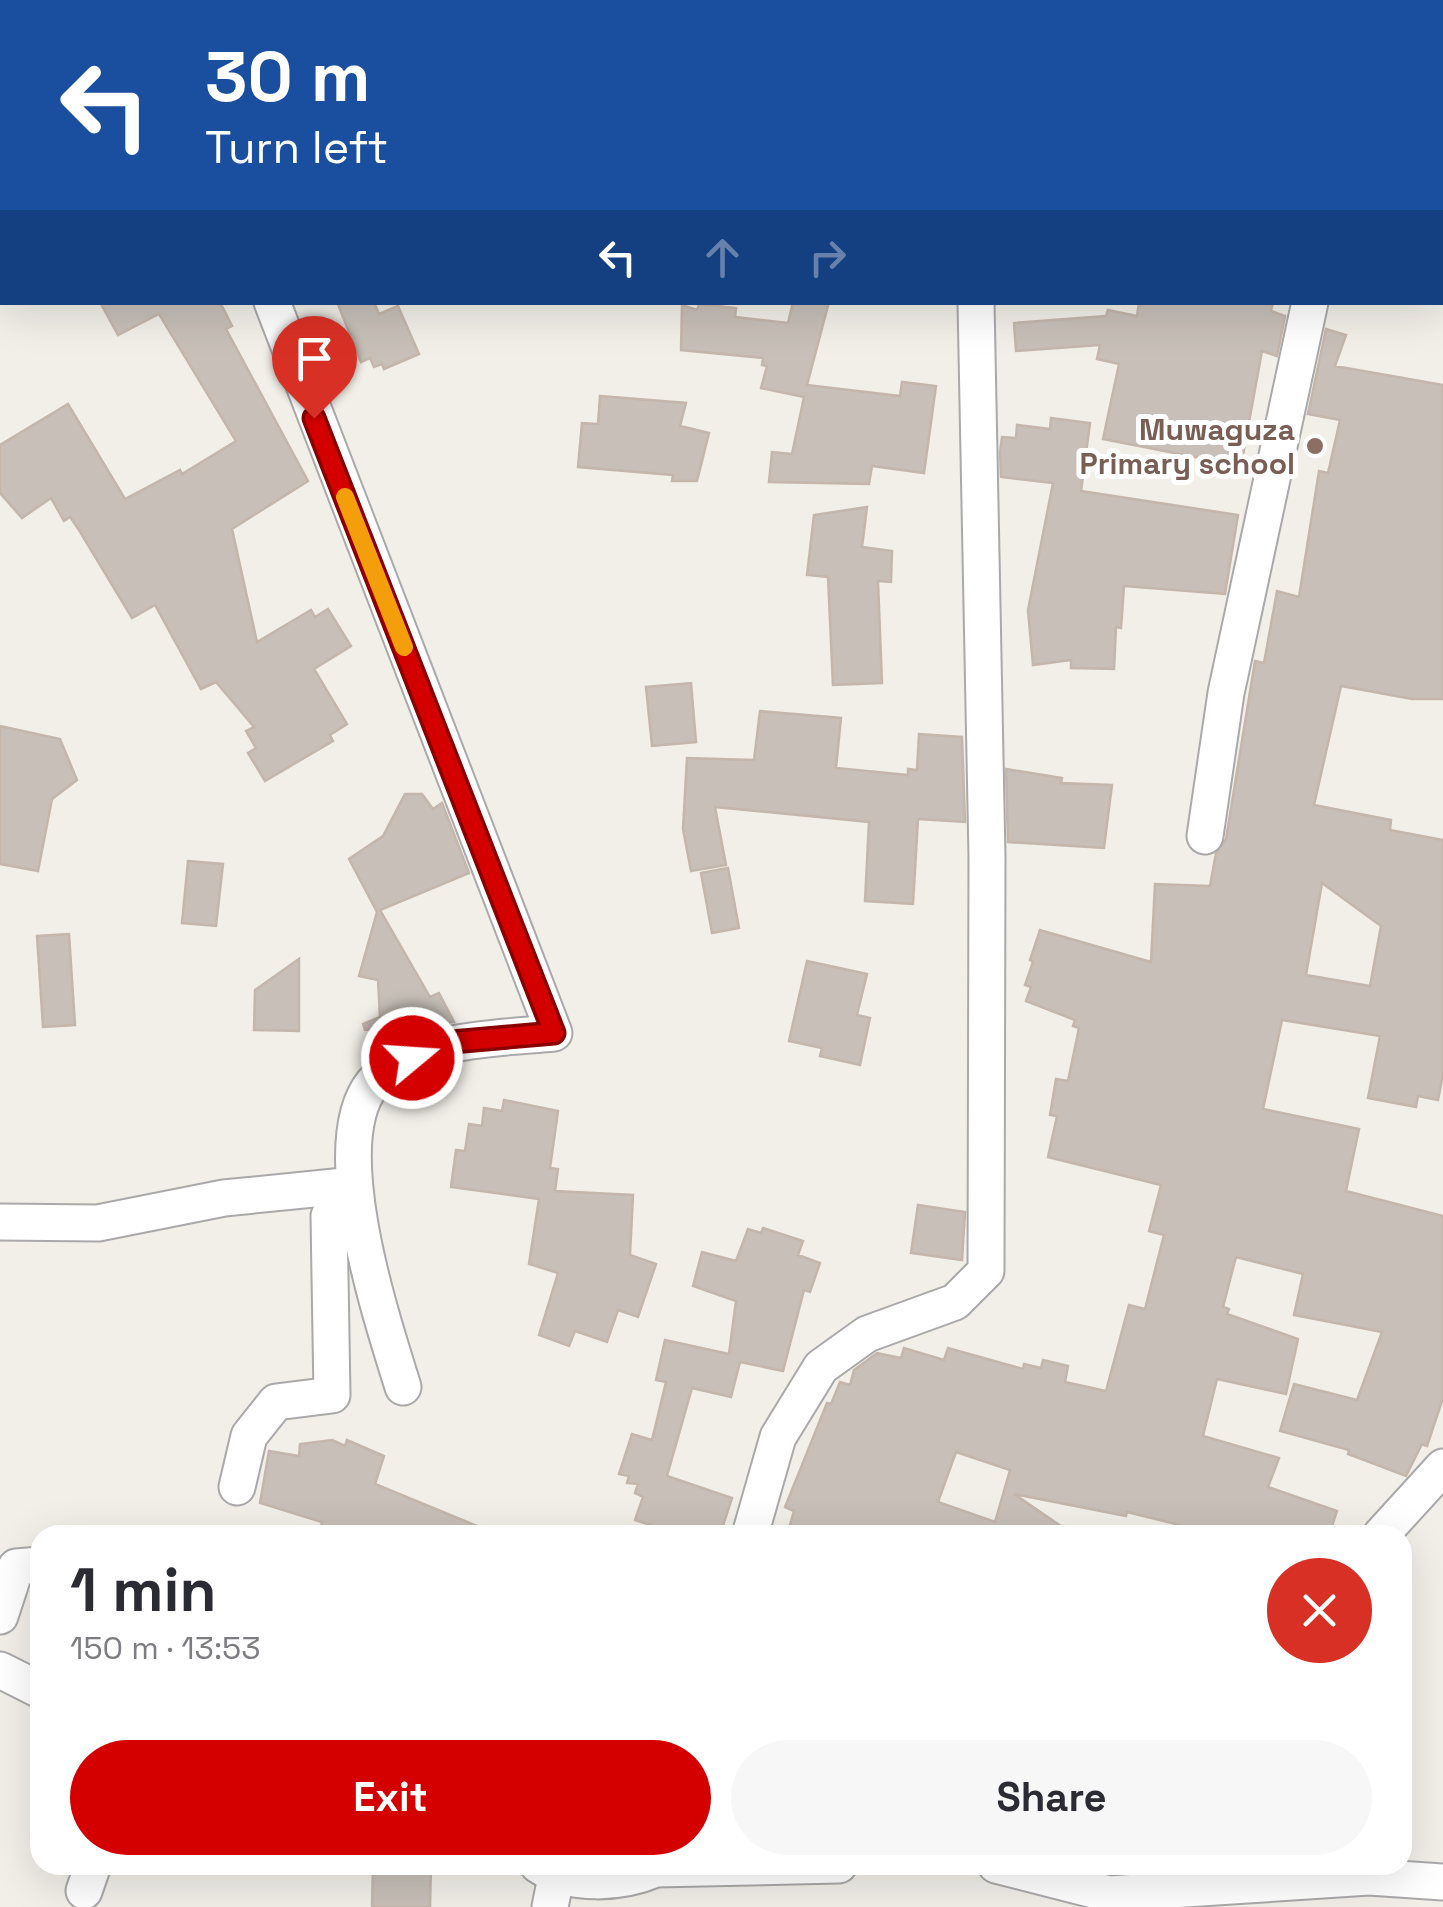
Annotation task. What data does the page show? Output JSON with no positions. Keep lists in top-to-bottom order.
{
  "places": ["Muwaguza Primary school"],
  "page": {
    "turn": ["30 m", "Turn left"],
    "heading": ["1 min", "150 m · 13:53"],
    "buttons": ["Exit", "Share"]
  }
}
